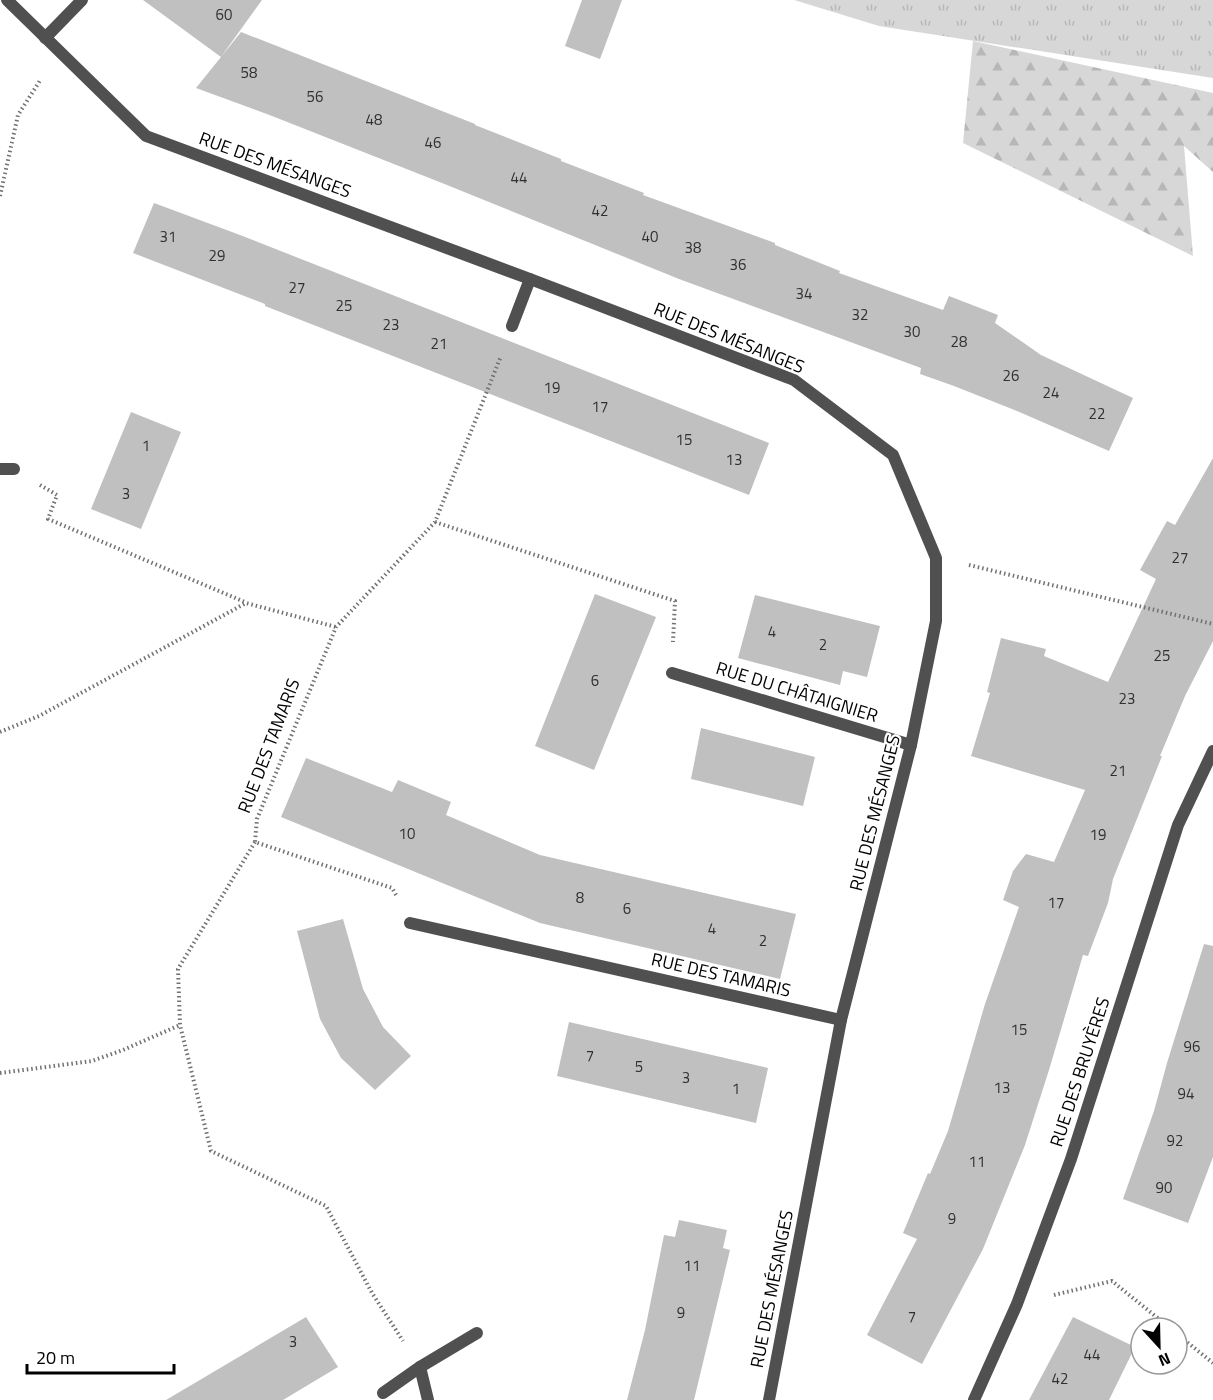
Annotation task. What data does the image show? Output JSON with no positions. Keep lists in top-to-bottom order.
{
  "streets": {
    "street": [
      "RUE DES MÉSANGES",
      "RUE DU CHÂTAIGNIER",
      "RUE DES TAMARIS",
      "RUE DES BRUYÈRES"
    ]
  },
  "crossings": [
    ["RUE DES MÉSANGES", "RUE DU CHÂTAIGNIER"],
    ["RUE DES MÉSANGES", "RUE DES TAMARIS"]
  ],
  "house_numbers": [
    "60",
    "58",
    "56",
    "48",
    "46",
    "44",
    "42",
    "31",
    "40",
    "38",
    "29",
    "36",
    "27",
    "34",
    "25",
    "32",
    "23",
    "30",
    "28",
    "21",
    "26",
    "19",
    "24",
    "17",
    "22",
    "15",
    "1",
    "13",
    "3",
    "27",
    "4",
    "2",
    "25",
    "6",
    "23",
    "21",
    "10",
    "19",
    "8",
    "17",
    "6",
    "4",
    "2",
    "15",
    "96",
    "7",
    "5",
    "3",
    "13",
    "1",
    "94",
    "92",
    "11",
    "90",
    "9",
    "11",
    "9",
    "7",
    "3",
    "44",
    "42"
  ],
  "scale_bar": "20 m",
  "north": "bottom"
}
